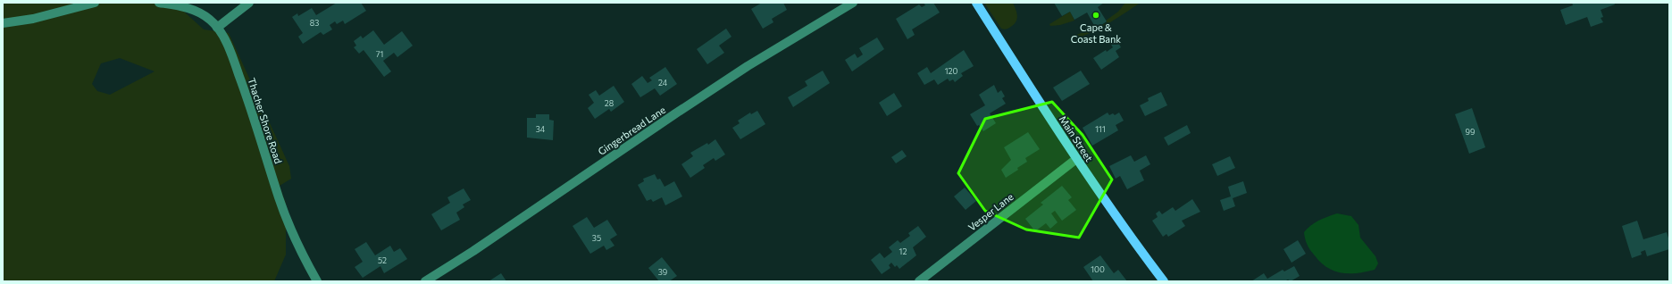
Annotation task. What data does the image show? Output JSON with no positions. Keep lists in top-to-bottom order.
{
  "streets": {
    "main road": ["Main Street"],
    "street": ["Thacher Shore Road", "Gingerbread Lane", "Vesper Lane"]
  },
  "crossings": [
    ["Main Street", "Vesper Lane"]
  ],
  "places": ["Cape & Coast Bank"],
  "house_numbers": [
    "83",
    "71",
    "120",
    "24",
    "28",
    "34",
    "111",
    "99",
    "35",
    "12",
    "52",
    "100",
    "39"
  ]
}
